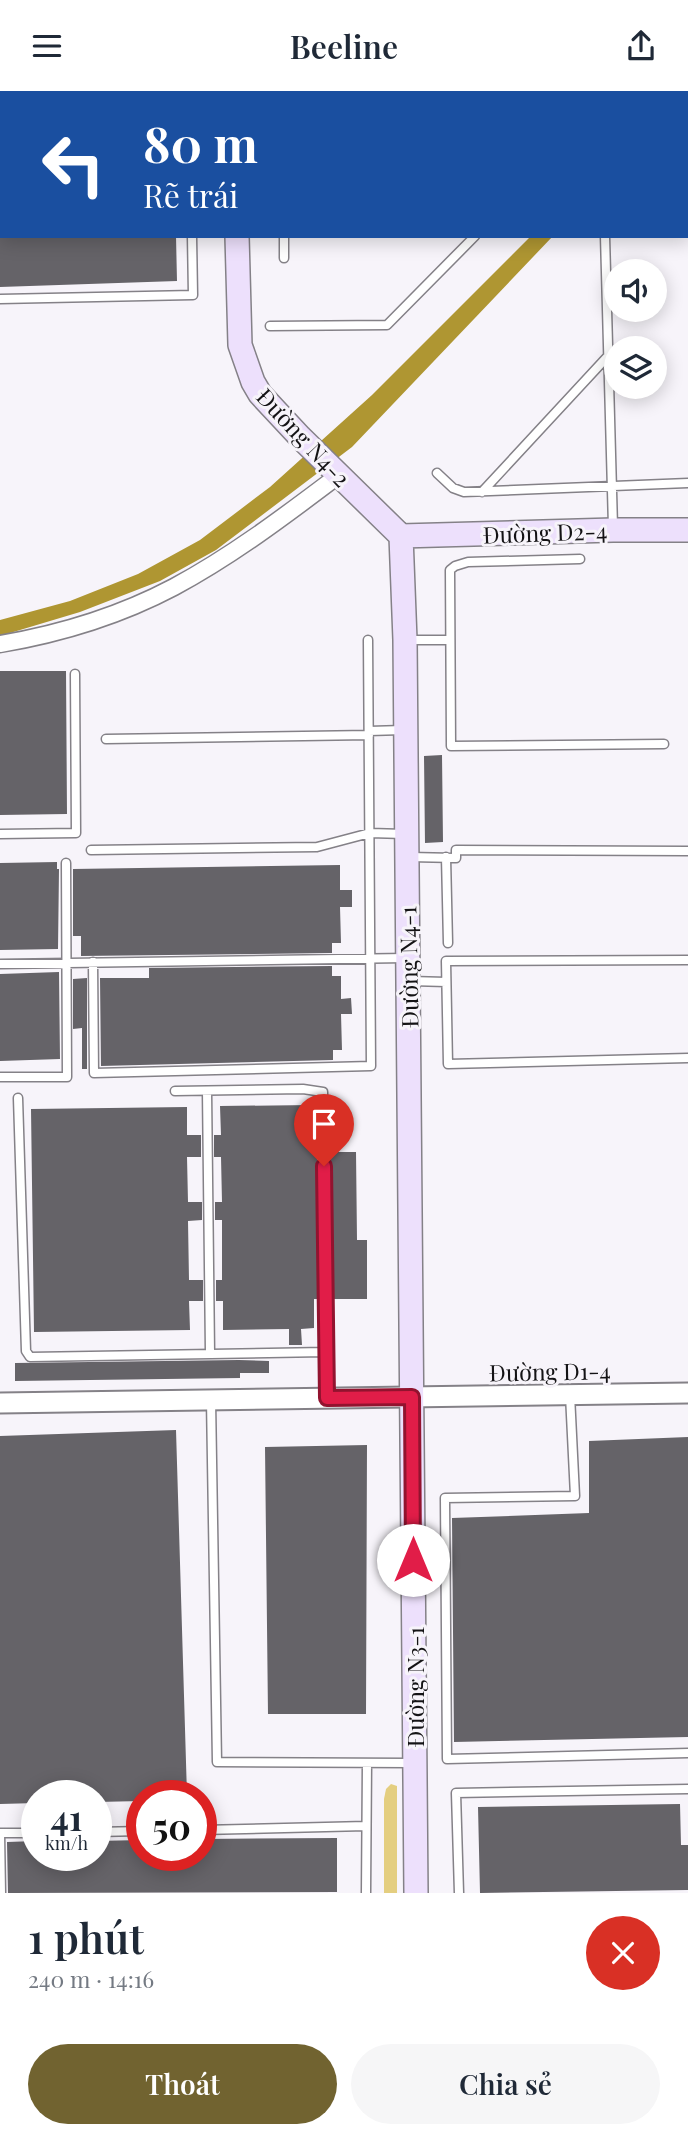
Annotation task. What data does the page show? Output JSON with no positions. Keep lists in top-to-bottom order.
{
  "streets": {
    "main road": [
      "Đường N4-2",
      "Đường D2-4",
      "Đường N4-1",
      "Đường N3-1"
    ],
    "street": ["Đường D1-4"]
  },
  "crossings": [
    ["Đường N4-2", "Đường D2-4"],
    ["Đường N4-2", "Đường N4-1"],
    ["Đường D2-4", "Đường N4-1"],
    ["Đường N4-1", "Đường D1-4"],
    ["Đường N4-1", "Đường N3-1"],
    ["Đường D1-4", "Đường N3-1"]
  ],
  "page": {
    "header": "Beeline",
    "turn": ["80 m", "Rẽ trái"],
    "speed": "41 km/h",
    "limit": "50",
    "heading": ["1 phút", "240 m · 14:16"],
    "buttons": ["Thoát", "Chia sẻ"]
  }
}
